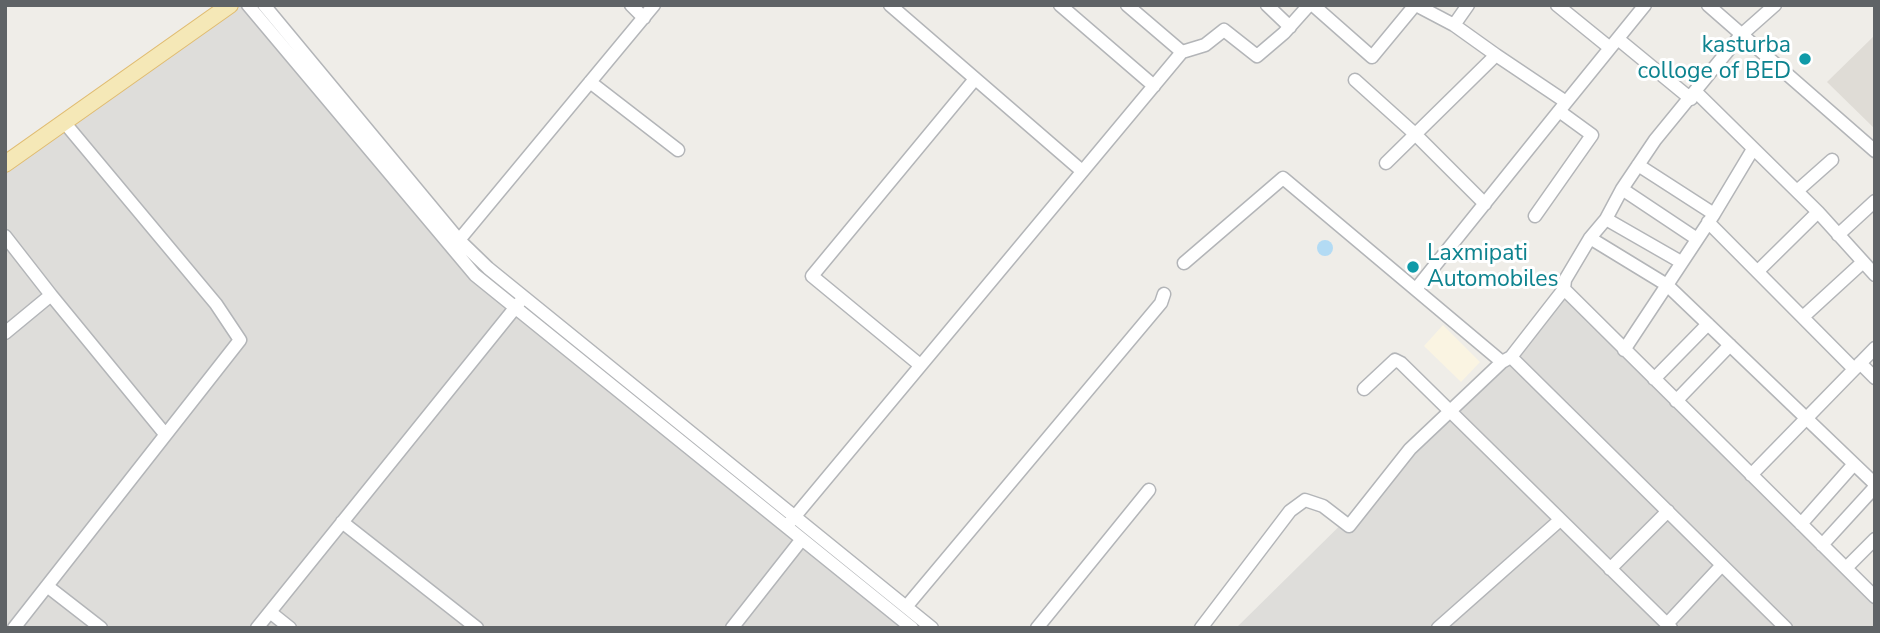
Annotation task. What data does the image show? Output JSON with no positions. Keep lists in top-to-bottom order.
{
  "places": ["kasturba colloge of BED", "Laxmipati Automobiles"]
}
